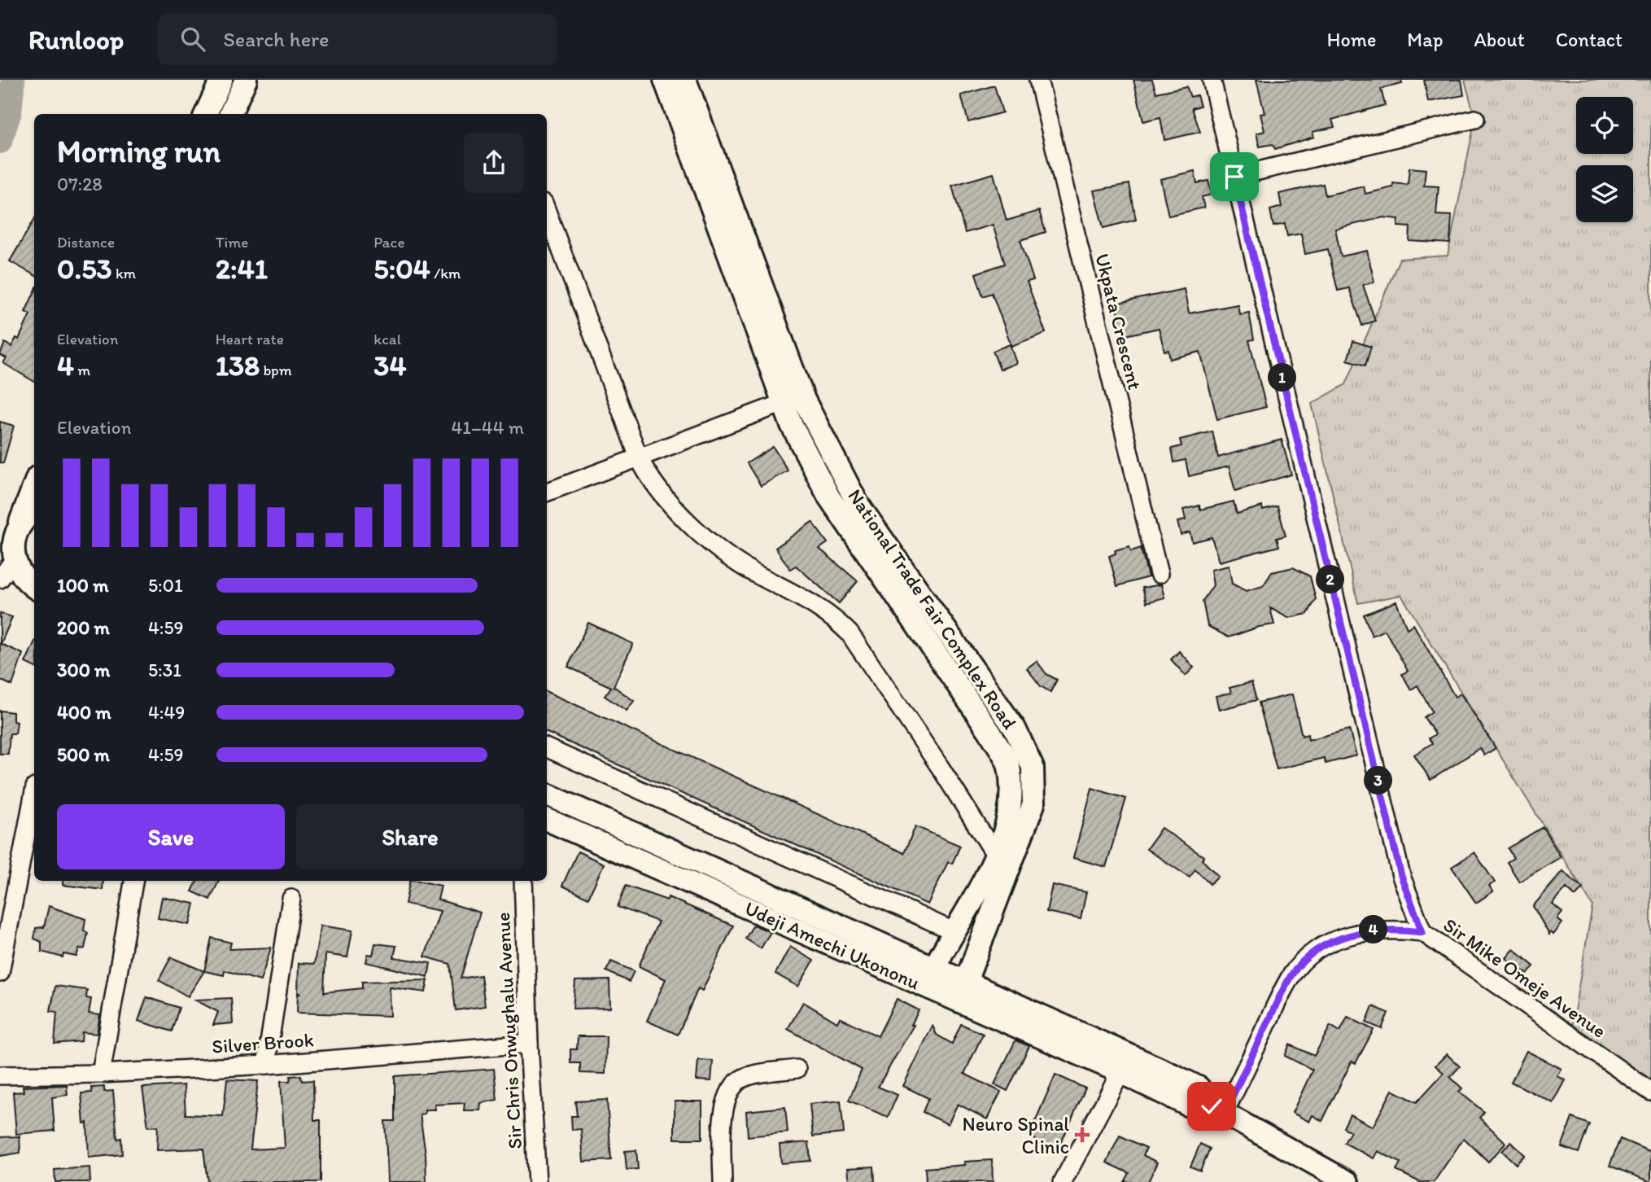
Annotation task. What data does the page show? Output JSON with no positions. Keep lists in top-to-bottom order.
{
  "streets": {
    "main road": ["National Trade Fair Complex Road", "Udeji Amechi Ukononu"],
    "street": [
      "Ukpata Crescent",
      "Sir Mike Omeje Avenue",
      "Sir Chris Onwughalu Avenue",
      "Silver Brook"
    ]
  },
  "crossings": [
    ["National Trade Fair Complex Road", "Udeji Amechi Ukononu"],
    ["Sir Chris Onwughalu Avenue", "Silver Brook"]
  ],
  "places": {
    "health": ["Neuro Spinal Clinic"]
  },
  "page": {
    "header": "Runloop",
    "search": "Search here",
    "nav": [
      "Home",
      "Map",
      "About",
      "Contact"
    ],
    "heading": ["Morning run", "07:28"],
    "stats": [
      ["Distance", "0.53 km"],
      ["Time", "2:41"],
      ["Pace", "5:04 /km"],
      ["Elevation", "4 m"],
      ["Heart rate", "138 bpm"],
      ["kcal", "34"]
    ],
    "pins": [
      "1",
      "2",
      "3",
      "4"
    ],
    "chart": ["Elevation", "41–44 m"],
    "list": [
      {
        "name": "100 m",
        "note": "5:01"
      },
      {
        "name": "200 m",
        "note": "4:59"
      },
      {
        "name": "300 m",
        "note": "5:31"
      },
      {
        "name": "400 m",
        "note": "4:49"
      },
      {
        "name": "500 m",
        "note": "4:59"
      }
    ],
    "buttons": ["Save", "Share"]
  }
}
